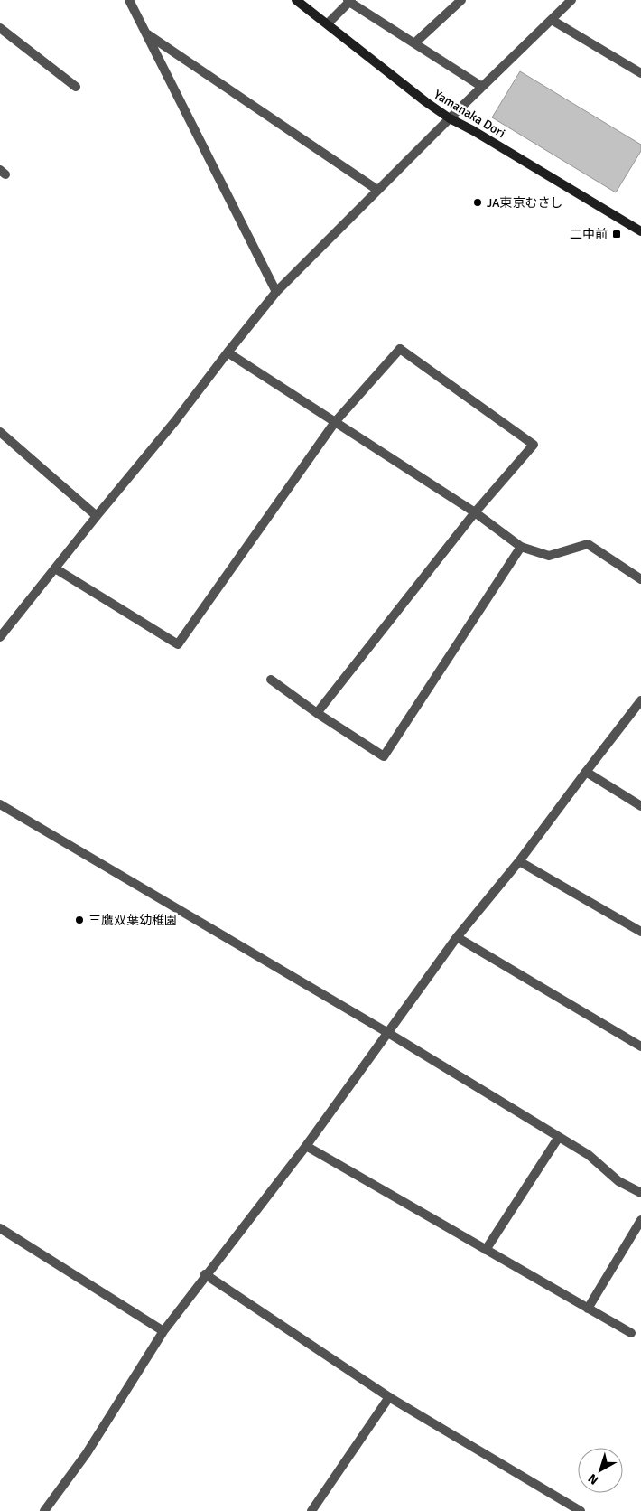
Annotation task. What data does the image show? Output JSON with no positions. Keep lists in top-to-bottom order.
{
  "streets": {
    "street": ["Yamanaka Dori"]
  },
  "places": {
    "other": ["JA東京むさし", "三鷹双葉幼稚園"],
    "transit": ["二中前"]
  },
  "north": "bottom left"
}
